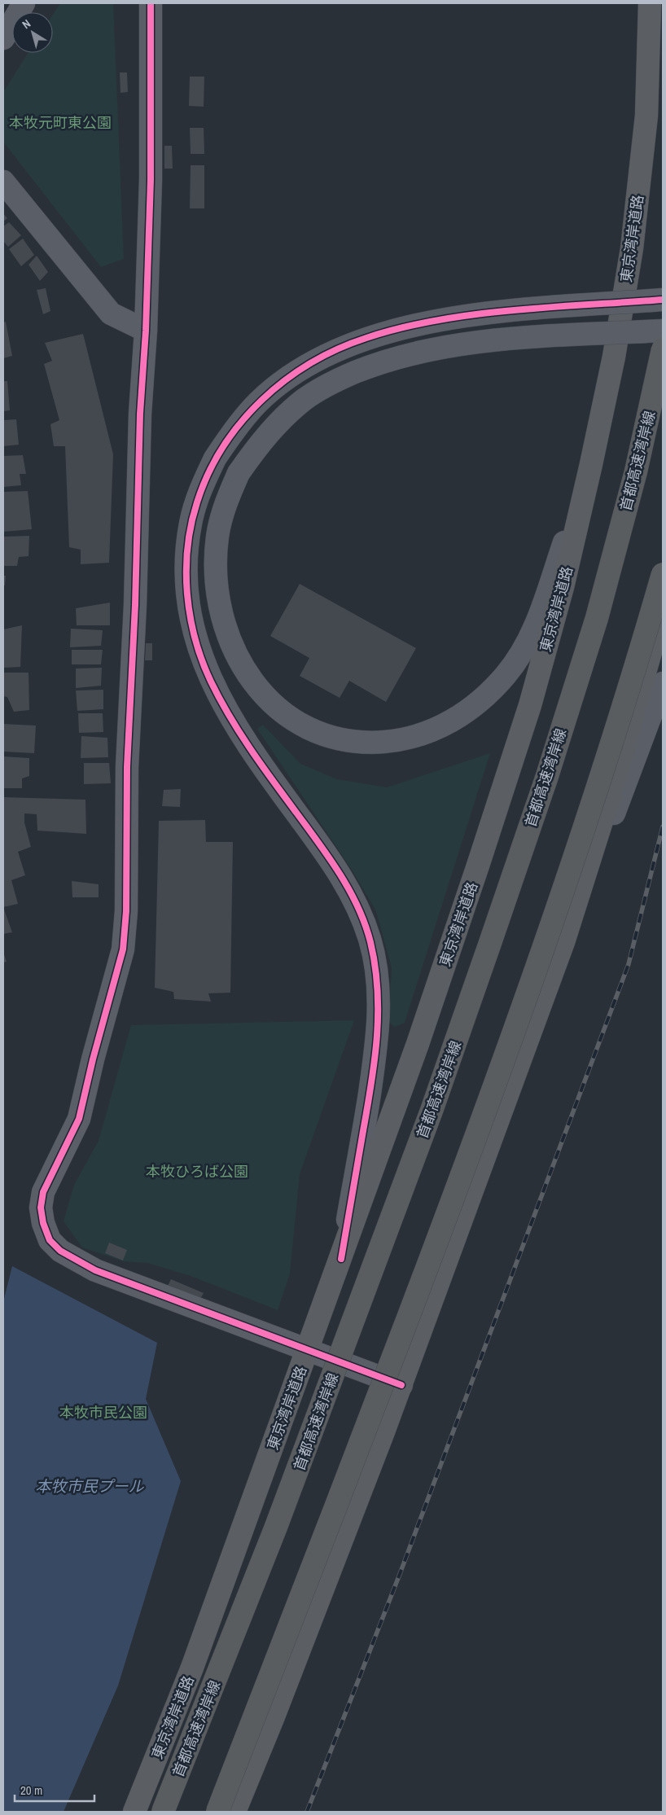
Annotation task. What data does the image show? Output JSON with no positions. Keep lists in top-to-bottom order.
{
  "streets": {
    "highway": ["東京湾岸道路", "首都高速湾岸線"]
  },
  "water": ["本牧市民プール"],
  "parks": ["本牧元町東公園", "本牧ひろば公園", "本牧市民公園"],
  "scale_bar": "20 m",
  "north": "top left"
}
